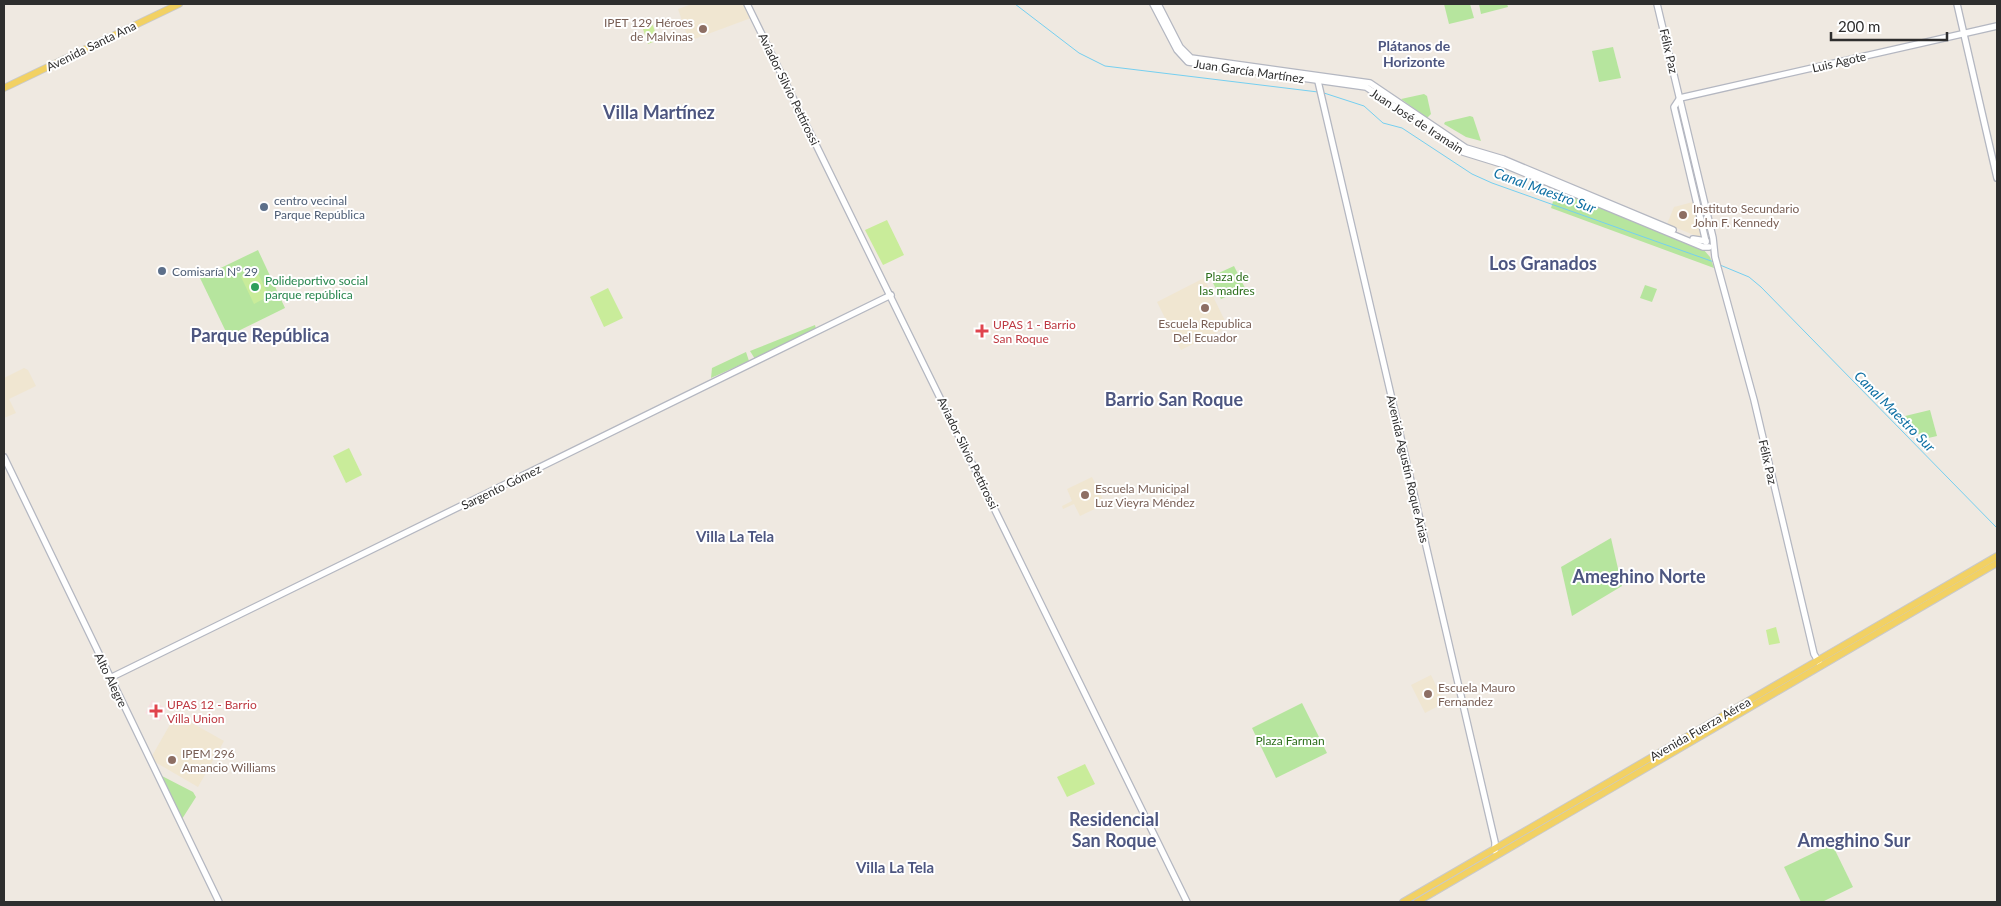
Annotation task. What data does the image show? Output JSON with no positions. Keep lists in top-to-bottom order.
{
  "streets": {
    "main road": [
      "Avenida Santa Ana",
      "Félix Paz",
      "Luis Agote",
      "Juan García Martínez",
      "Aviador Silvio Pettirossi",
      "Juan José de Iramain",
      "Avenida Agustín Roque Arias",
      "Sargento Gómez",
      "Alto Alegre",
      "Avenida Fuerza Aérea"
    ]
  },
  "crossings": [
    ["Félix Paz", "Luis Agote"],
    ["Félix Paz", "Juan José de Iramain"],
    ["Félix Paz", "Avenida Fuerza Aérea"],
    ["Juan García Martínez", "Juan José de Iramain"],
    ["Juan García Martínez", "Avenida Agustín Roque Arias"],
    ["Aviador Silvio Pettirossi", "Sargento Gómez"],
    ["Juan José de Iramain", "Avenida Agustín Roque Arias"],
    ["Avenida Agustín Roque Arias", "Avenida Fuerza Aérea"],
    ["Sargento Gómez", "Alto Alegre"]
  ],
  "districts": [
    "Plátanos de Horizonte",
    "Villa Martínez",
    "Los Granados",
    "Parque República",
    "Barrio San Roque",
    "Villa La Tela",
    "Ameghino Norte",
    "Residencial San Roque",
    "Ameghino Sur",
    "Villa La Tela"
  ],
  "water": ["Canal Maestro Sur"],
  "parks": ["Plaza de las madres", "Plaza Farman"],
  "places": {
    "other": [
      "IPET 129 Héroes de Malvinas",
      "centro vecinal Parque República",
      "Instituto Secundario John F. Kennedy",
      "Comisaría N° 29",
      "Polideportivo social parque república",
      "Escuela Republica Del Ecuador",
      "Escuela Municipal Luz Vieyra Méndez",
      "Escuela Mauro Fernandez",
      "IPEM 296 Amancio Williams"
    ],
    "health": ["UPAS 1 - Barrio San Roque", "UPAS 12 - Barrio Villa Union"]
  },
  "scale_bar": "200 m"
}
